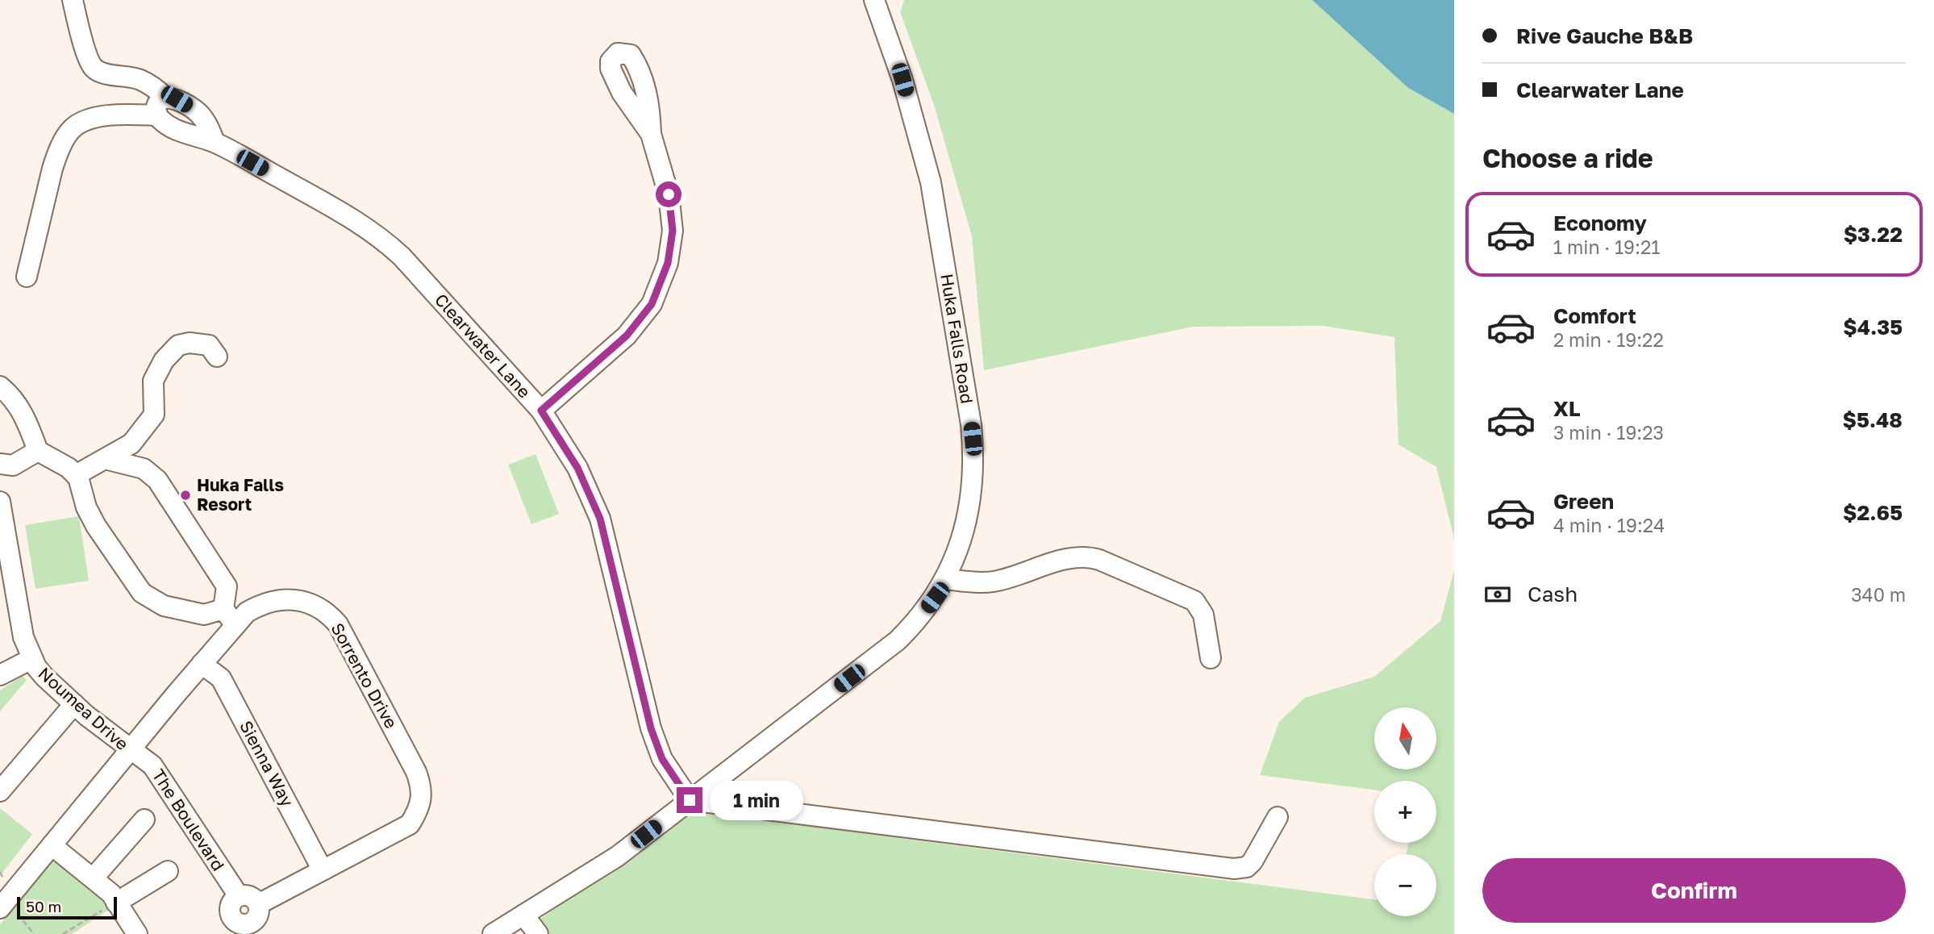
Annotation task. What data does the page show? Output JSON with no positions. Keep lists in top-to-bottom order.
{
  "streets": {
    "street": [
      "Huka Falls Road",
      "Clearwater Lane",
      "Sorrento Drive",
      "Noumea Drive",
      "Sienna Way",
      "The Boulevard"
    ]
  },
  "crossings": [
    ["Huka Falls Road", "Clearwater Lane"],
    ["Sorrento Drive", "Noumea Drive"],
    ["Sorrento Drive", "Sienna Way"],
    ["Sorrento Drive", "The Boulevard"],
    ["Noumea Drive", "The Boulevard"]
  ],
  "places": ["Huka Falls Resort"],
  "scale_bar": "50 m",
  "north": "top",
  "page": {
    "banner": ["Rive Gauche B&B", "Clearwater Lane"],
    "heading": "Choose a ride",
    "list": [
      {
        "name": "Economy",
        "note": "1 min · 19:21",
        "value": "$3.22"
      },
      {
        "name": "Comfort",
        "note": "2 min · 19:22",
        "value": "$4.35"
      },
      {
        "name": "XL",
        "note": "3 min · 19:23",
        "value": "$5.48"
      },
      {
        "name": "Green",
        "note": "4 min · 19:24",
        "value": "$2.65"
      }
    ],
    "pay": ["Cash", "340 m"],
    "map_buttons": ["+", "−"],
    "bubble": "1 min",
    "buttons": "Confirm",
    "scale": "50 m"
  }
}
